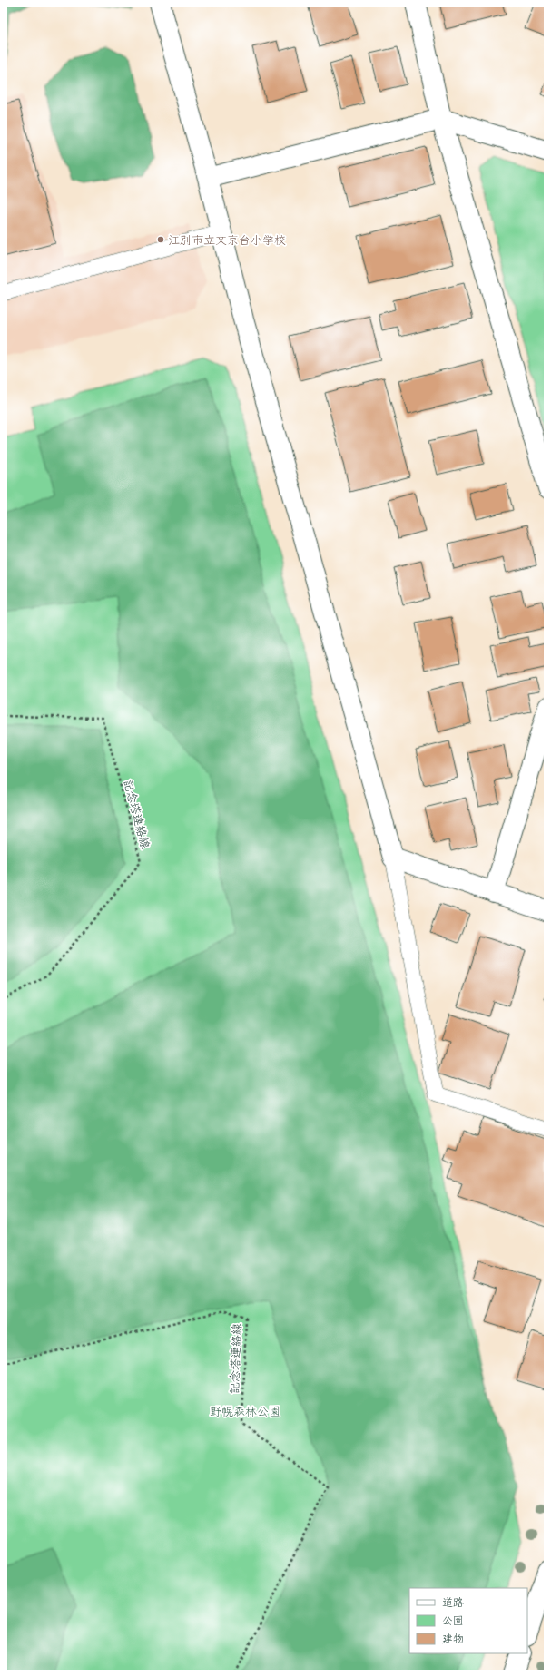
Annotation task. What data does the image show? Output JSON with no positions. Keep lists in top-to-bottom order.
{
  "streets": {
    "path": ["記念塔連絡線"]
  },
  "parks": ["野幌森林公園"],
  "places": ["江別市立文京台小学校"],
  "legend": ["道路", "公園", "建物"]
}
